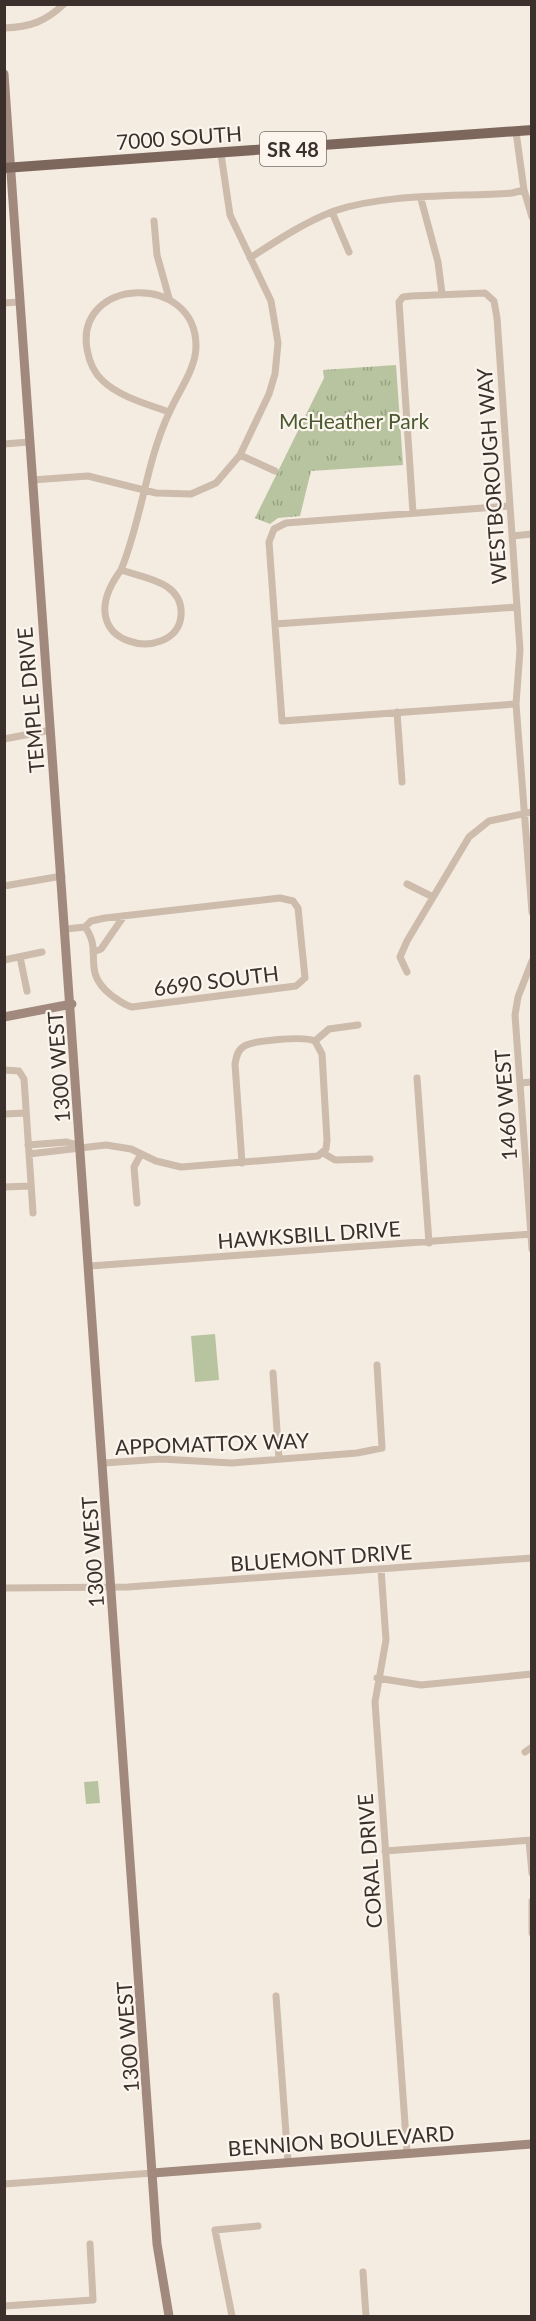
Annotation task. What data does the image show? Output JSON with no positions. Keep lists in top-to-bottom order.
{
  "streets": {
    "main road": ["7000 SOUTH", "SR 48"],
    "street": [
      "WESTBOROUGH WAY",
      "TEMPLE DRIVE",
      "6690 SOUTH",
      "1300 WEST",
      "1460 WEST",
      "HAWKSBILL DRIVE",
      "APPOMATTOX WAY",
      "BLUEMONT DRIVE",
      "CORAL DRIVE",
      "BENNION BOULEVARD"
    ]
  },
  "crossings": [
    ["7000 SOUTH", "TEMPLE DRIVE"],
    ["TEMPLE DRIVE", "1300 WEST"],
    ["6690 SOUTH", "1300 WEST"],
    ["1300 WEST", "HAWKSBILL DRIVE"],
    ["1300 WEST", "APPOMATTOX WAY"],
    ["1300 WEST", "BLUEMONT DRIVE"],
    ["1300 WEST", "BENNION BOULEVARD"],
    ["1460 WEST", "HAWKSBILL DRIVE"],
    ["BLUEMONT DRIVE", "CORAL DRIVE"],
    ["CORAL DRIVE", "BENNION BOULEVARD"]
  ],
  "parks": ["McHeather Park"]
}
